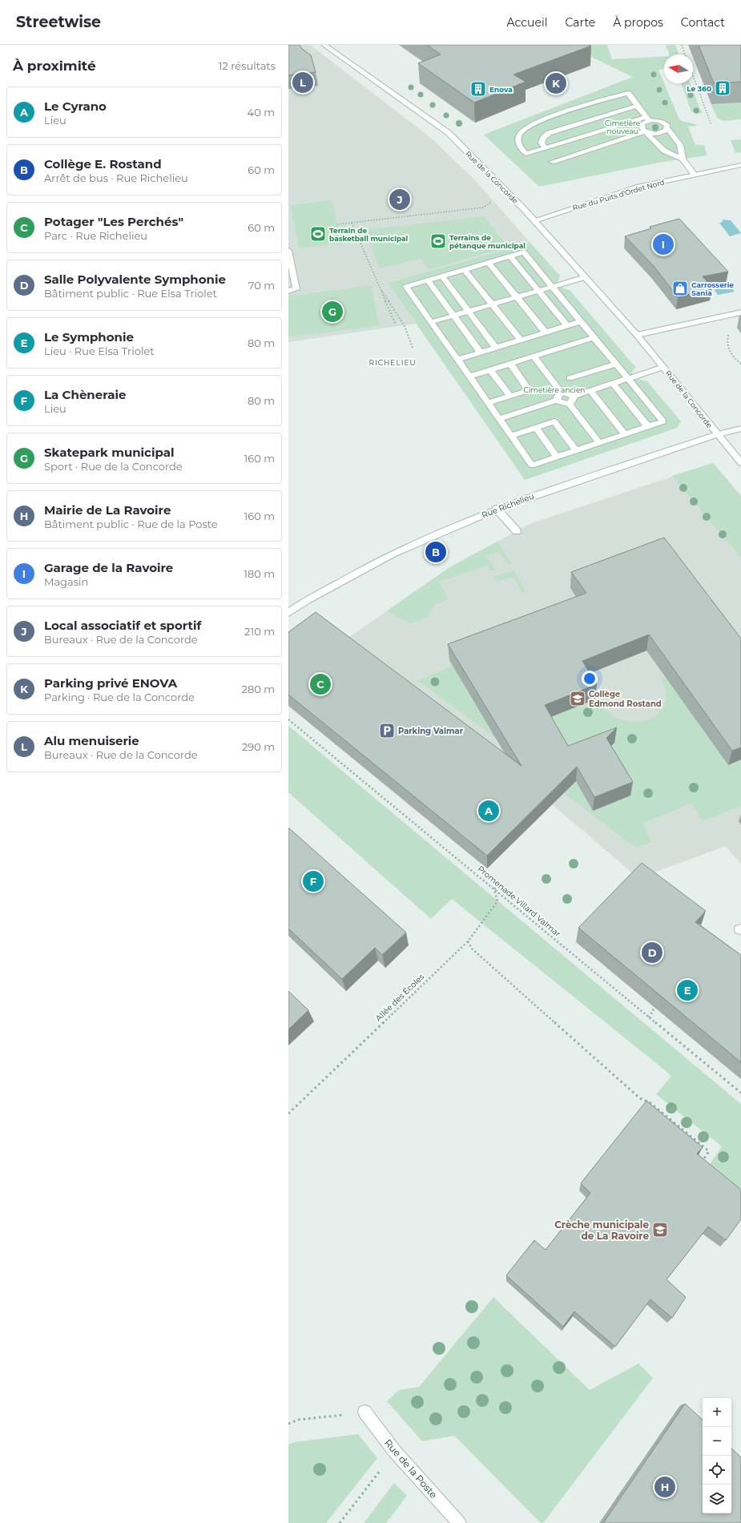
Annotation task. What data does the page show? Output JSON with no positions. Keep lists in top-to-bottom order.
{
  "streets": {
    "street": [
      "Rue de la Concorde",
      "Rue du Puits d'Ordet Nord",
      "Rue Richelieu",
      "Rue de la Poste"
    ],
    "path": ["Promenade Villard Valmar", "Allée des Écoles"]
  },
  "crossings": [
    ["Rue de la Concorde", "Rue du Puits d'Ordet Nord"],
    ["Rue de la Concorde", "Rue Richelieu"],
    ["Promenade Villard Valmar", "Allée des Écoles"]
  ],
  "districts": ["RICHELIEU"],
  "parks": ["Cimetière nouveau", "Cimetière ancien"],
  "places": {
    "building": ["Le 360", "Enova"],
    "sports": ["Terrain de basketball municipal", "Terrains de pétanque municipal"],
    "shop": ["Carrosserie Sania"],
    "school or university": ["Collège Edmond Rostand", "Crèche municipale de La Ravoire"],
    "parking": ["Parking Valmar"]
  },
  "north": "left",
  "page": {
    "header": "Streetwise",
    "nav": [
      "Accueil",
      "Carte",
      "À propos",
      "Contact"
    ],
    "heading": ["À proximité", "12 résultats"],
    "pins": [
      "L",
      "K",
      "J",
      "I",
      "G",
      "B",
      "C",
      "A",
      "F",
      "D",
      "E",
      "H"
    ],
    "list": [
      {
        "mark": "A",
        "name": "Le Cyrano",
        "note": "Lieu",
        "value": "40 m"
      },
      {
        "mark": "B",
        "name": "Collège E. Rostand",
        "note": "Arrêt de bus · Rue Richelieu",
        "value": "60 m"
      },
      {
        "mark": "C",
        "name": "Potager \"Les Perchés\"",
        "note": "Parc · Rue Richelieu",
        "value": "60 m"
      },
      {
        "mark": "D",
        "name": "Salle Polyvalente Symphonie",
        "note": "Bâtiment public · Rue Elsa Triolet",
        "value": "70 m"
      },
      {
        "mark": "E",
        "name": "Le Symphonie",
        "note": "Lieu · Rue Elsa Triolet",
        "value": "80 m"
      },
      {
        "mark": "F",
        "name": "La Chèneraie",
        "note": "Lieu",
        "value": "80 m"
      },
      {
        "mark": "G",
        "name": "Skatepark municipal",
        "note": "Sport · Rue de la Concorde",
        "value": "160 m"
      },
      {
        "mark": "H",
        "name": "Mairie de La Ravoire",
        "note": "Bâtiment public · Rue de la Poste",
        "value": "160 m"
      },
      {
        "mark": "I",
        "name": "Garage de la Ravoire",
        "note": "Magasin",
        "value": "180 m"
      },
      {
        "mark": "J",
        "name": "Local associatif et sportif",
        "note": "Bureaux · Rue de la Concorde",
        "value": "210 m"
      },
      {
        "mark": "K",
        "name": "Parking privé ENOVA",
        "note": "Parking · Rue de la Concorde",
        "value": "280 m"
      },
      {
        "mark": "L",
        "name": "Alu menuiserie",
        "note": "Bureaux · Rue de la Concorde",
        "value": "290 m"
      }
    ],
    "map_buttons": ["+", "−"]
  }
}
